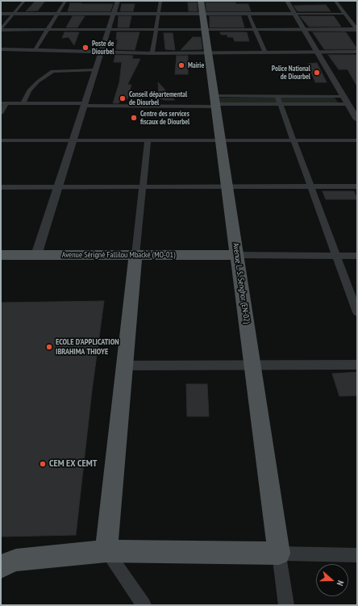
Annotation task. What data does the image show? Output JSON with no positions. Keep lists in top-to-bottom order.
{
  "streets": {
    "main road": ["Avenue Sérigné Fallilou Mbacké (MO-01)", "Avenue L. S. Senghor (EN-02)"]
  },
  "crossings": [
    ["Avenue Sérigné Fallilou Mbacké (MO-01)", "Avenue L. S. Senghor (EN-02)"]
  ],
  "places": [
    "Poste de Diourbel",
    "Mairie",
    "Police National de Diourbel",
    "Conseil départemental de Diourbel",
    "Centre des services fiscaux de Diourbel",
    "ECOLE D'APPLICATION IBRAHIMA THIOYE",
    "CEM EX CEMT"
  ],
  "north": "right"
}
